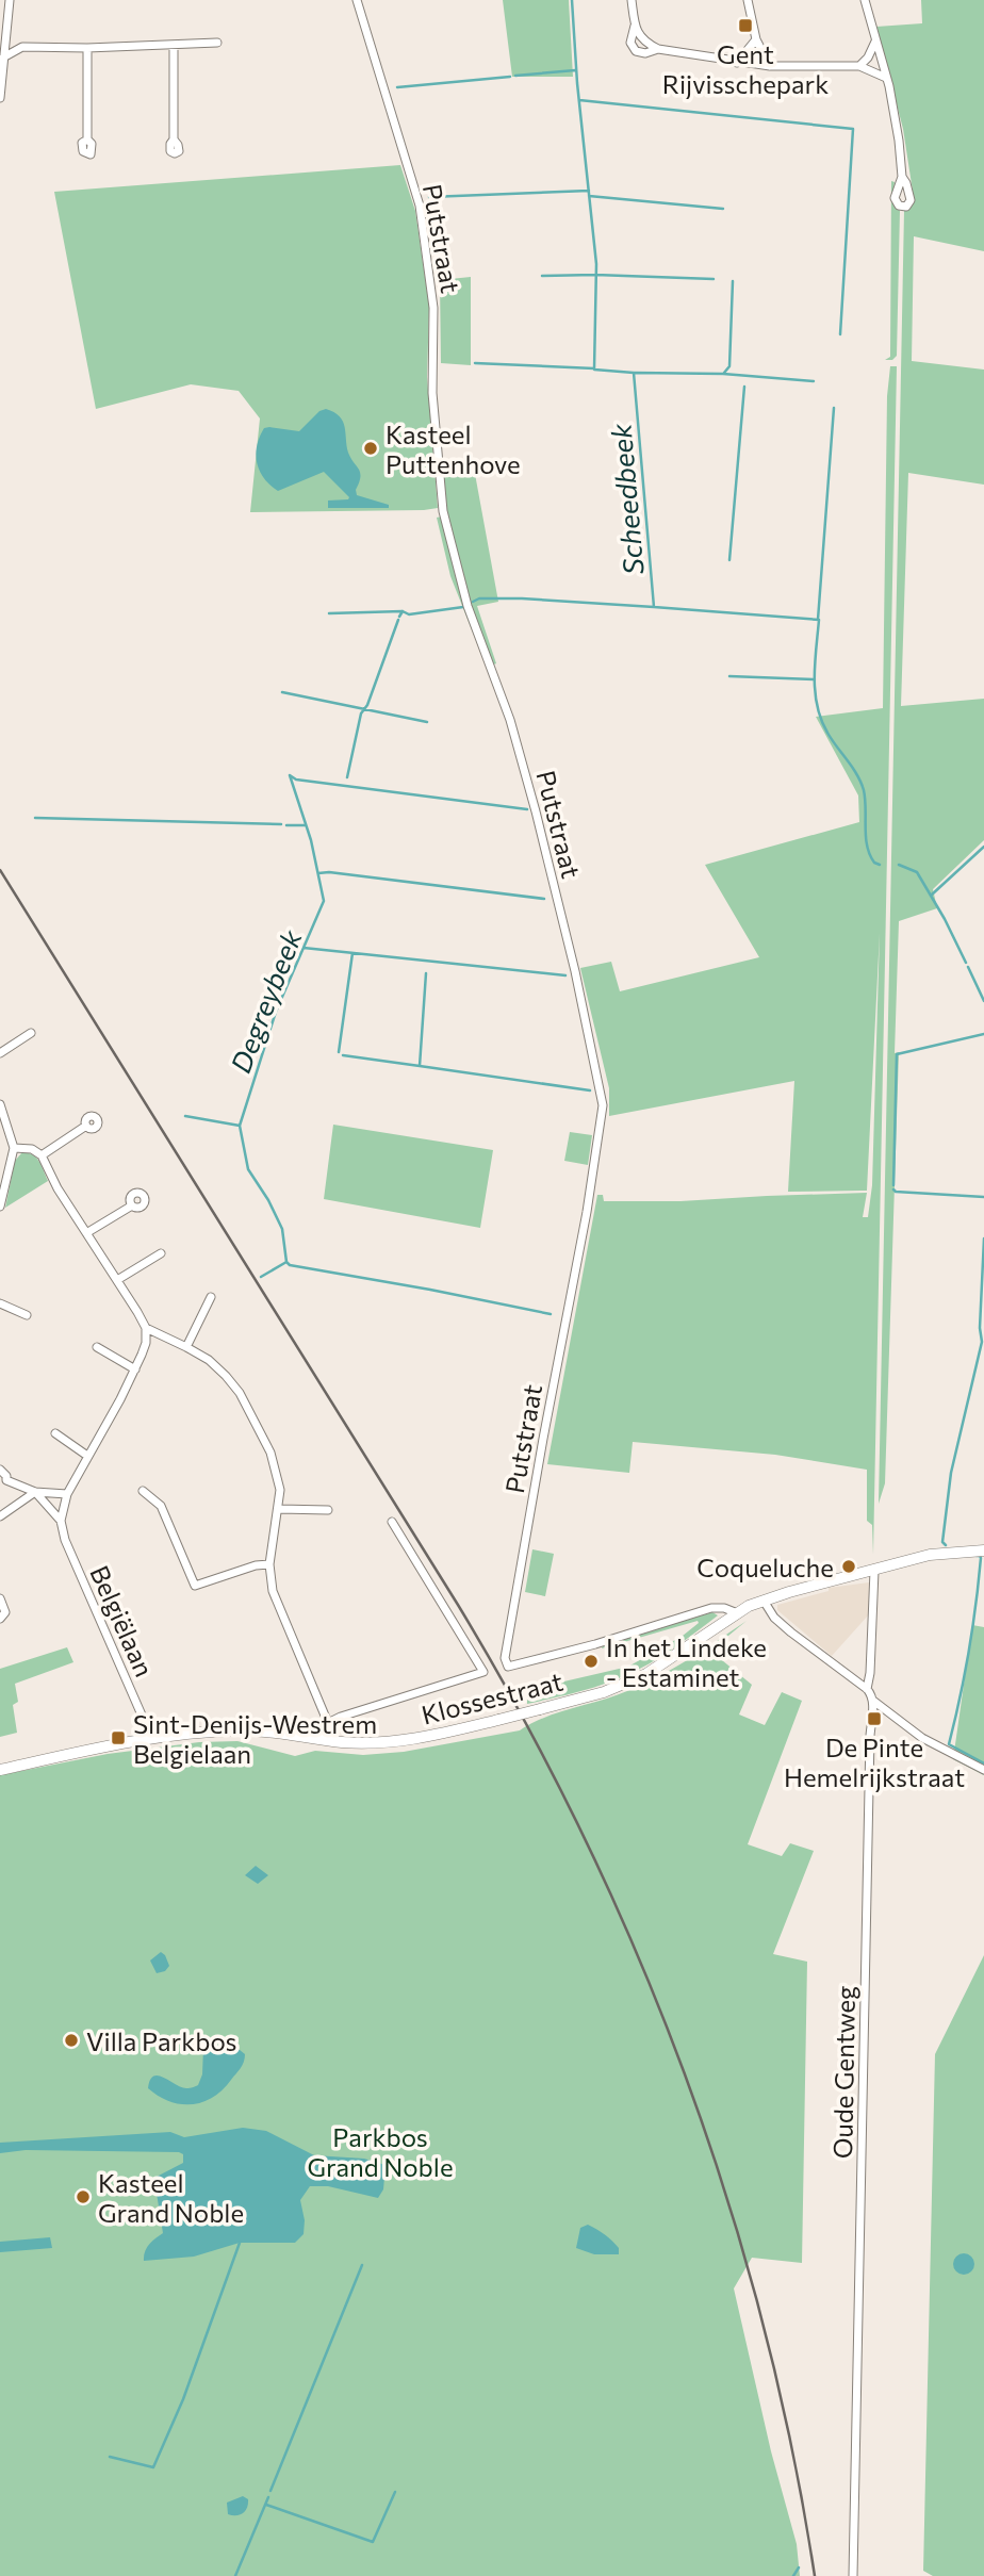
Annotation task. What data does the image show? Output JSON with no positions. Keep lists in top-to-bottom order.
{
  "streets": {
    "street": [
      "Putstraat",
      "Belgiëlaan",
      "Klossestraat",
      "Oude Gentweg"
    ]
  },
  "crossings": [
    ["Putstraat", "Klossestraat"],
    ["Belgiëlaan", "Klossestraat"]
  ],
  "water": ["Scheedbeek", "Degreybeek"],
  "parks": ["Parkbos Grand Noble"],
  "places": {
    "transit": ["Gent Rijvisschepark", "De Pinte Hemelrijkstraat", "Sint-Denijs-Westrem Belgielaan"],
    "other": [
      "Kasteel Puttenhove",
      "Coqueluche",
      "In het Lindeke - Estaminet",
      "Villa Parkbos",
      "Kasteel Grand Noble"
    ]
  }
}
